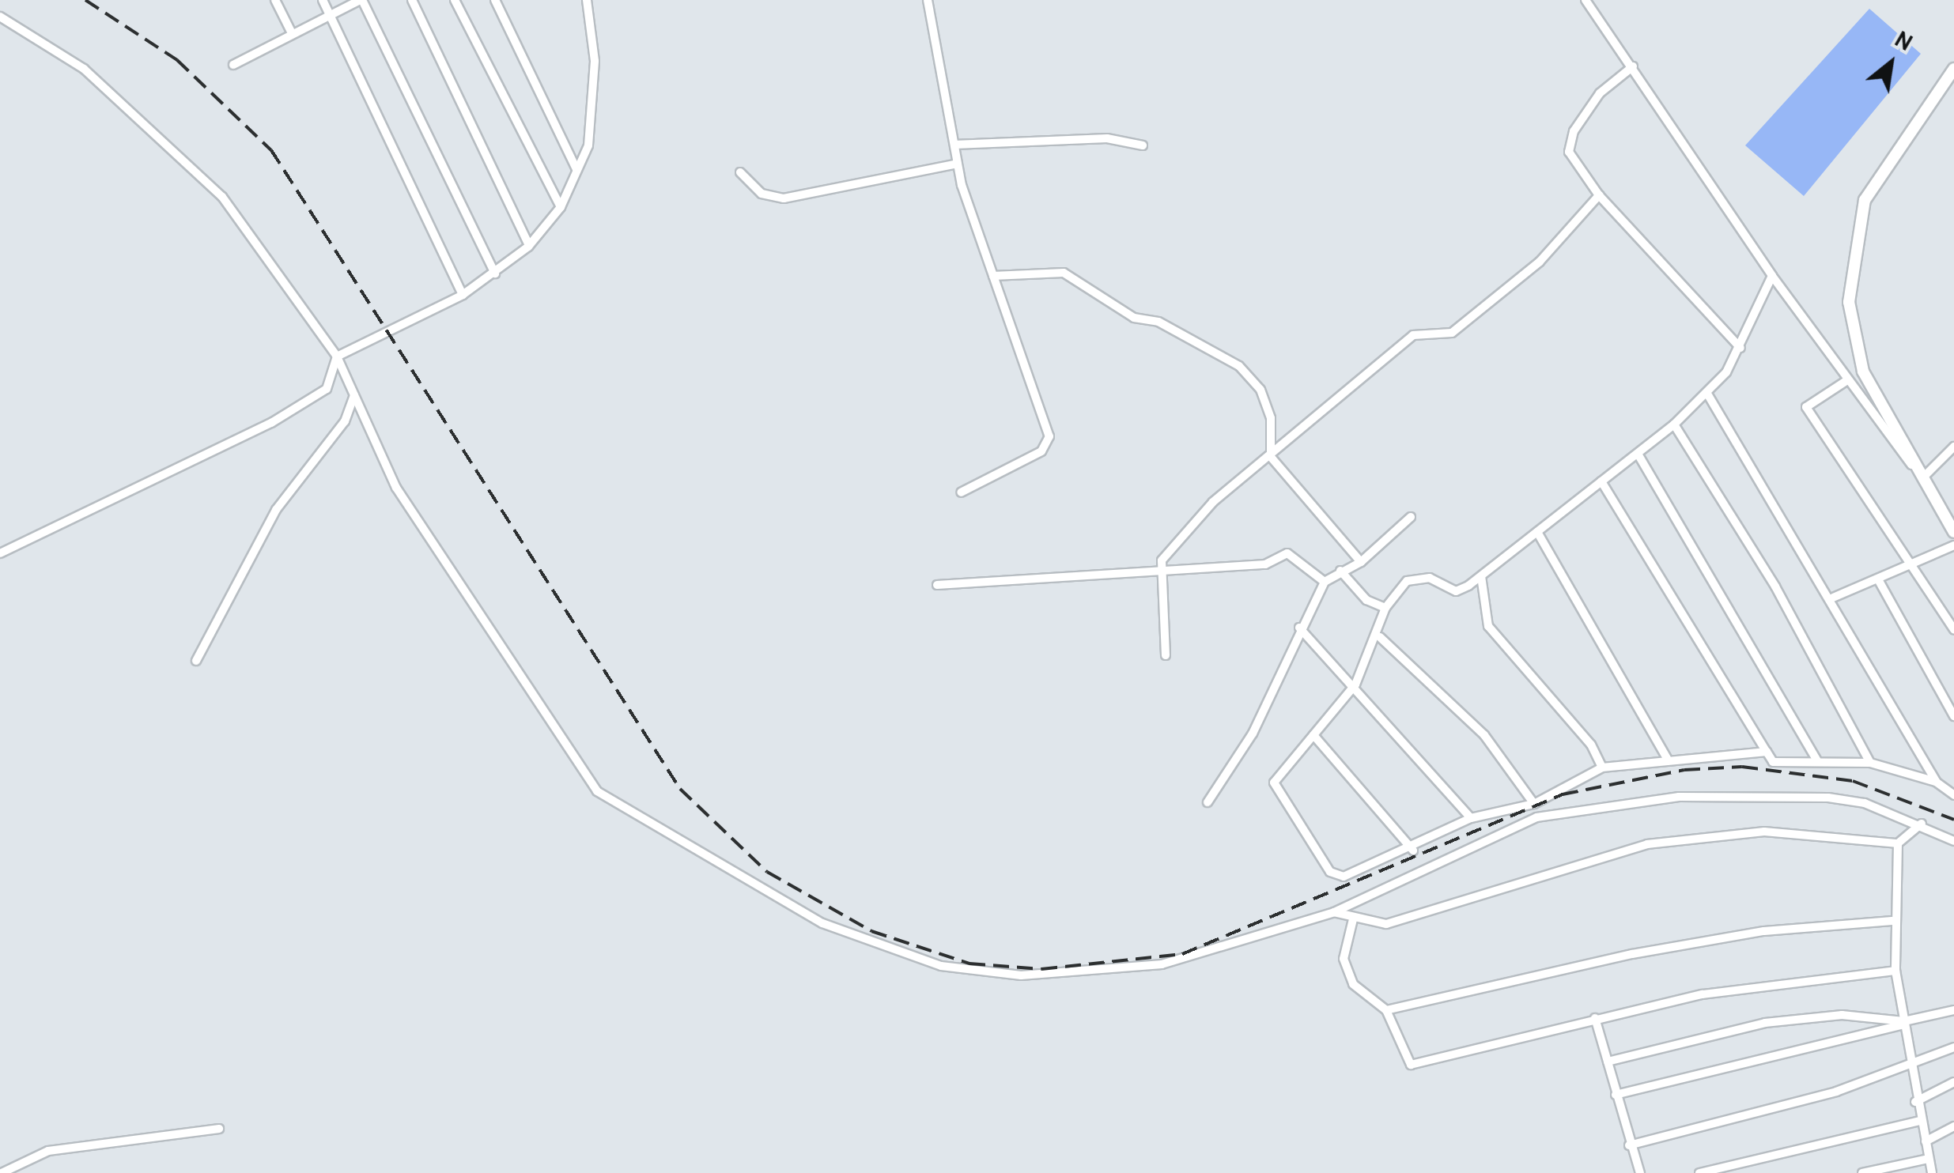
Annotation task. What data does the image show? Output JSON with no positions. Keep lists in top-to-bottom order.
{
  "north": "top right"
}
